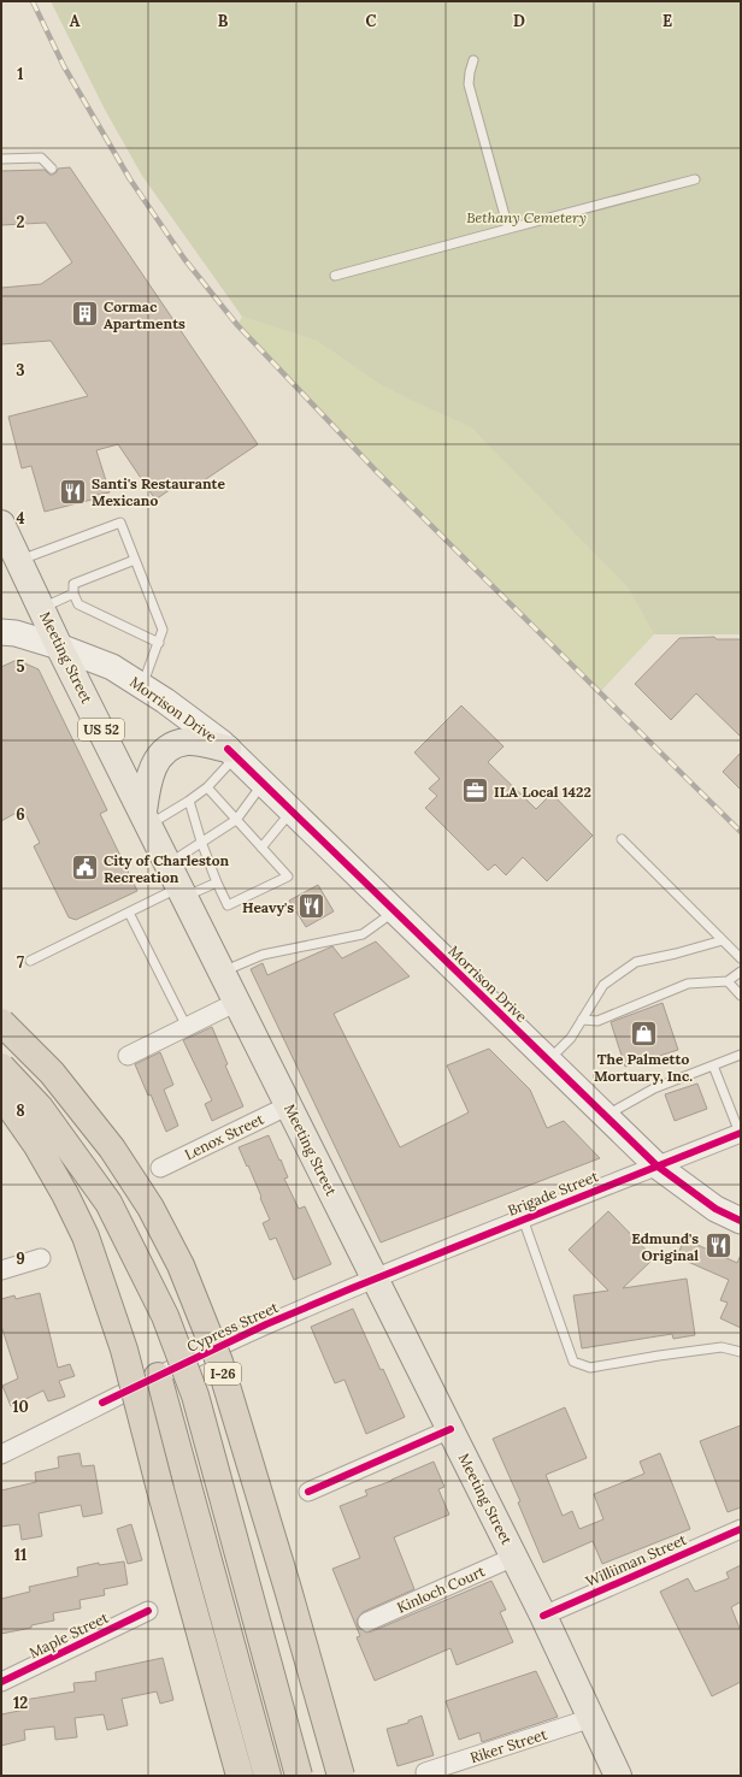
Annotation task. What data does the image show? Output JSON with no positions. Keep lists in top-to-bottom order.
{
  "streets": {
    "highway": ["I-26"],
    "main road": ["Meeting Street", "Morrison Drive", "US 52"],
    "street": [
      "Lenox Street",
      "Brigade Street",
      "Cypress Street",
      "Williiman Street",
      "Kinloch Court",
      "Maple Street",
      "Riker Street"
    ]
  },
  "crossings": [
    ["Meeting Street", "Morrison Drive"],
    ["Meeting Street", "Lenox Street"],
    ["Meeting Street", "Brigade Street"],
    ["Meeting Street", "Cypress Street"],
    ["Meeting Street", "Williiman Street"],
    ["Meeting Street", "Kinloch Court"],
    ["Meeting Street", "Riker Street"],
    ["Morrison Drive", "Brigade Street"],
    ["Brigade Street", "Cypress Street"]
  ],
  "parks": ["Bethany Cemetery"],
  "places": {
    "building": ["Cormac Apartments"],
    "restaurant": ["Santi's Restaurante Mexicano", "Heavy's", "Edmund's Original"],
    "office": ["ILA Local 1422"],
    "public building": ["City of Charleston Recreation"],
    "shop": ["The Palmetto Mortuary, Inc."]
  },
  "grid": {
    "columns": [
      "A",
      "B",
      "C",
      "D",
      "E"
    ],
    "rows": [
      "1",
      "2",
      "3",
      "4",
      "5",
      "6",
      "7",
      "8",
      "9",
      "10",
      "11",
      "12"
    ]
  }
}
